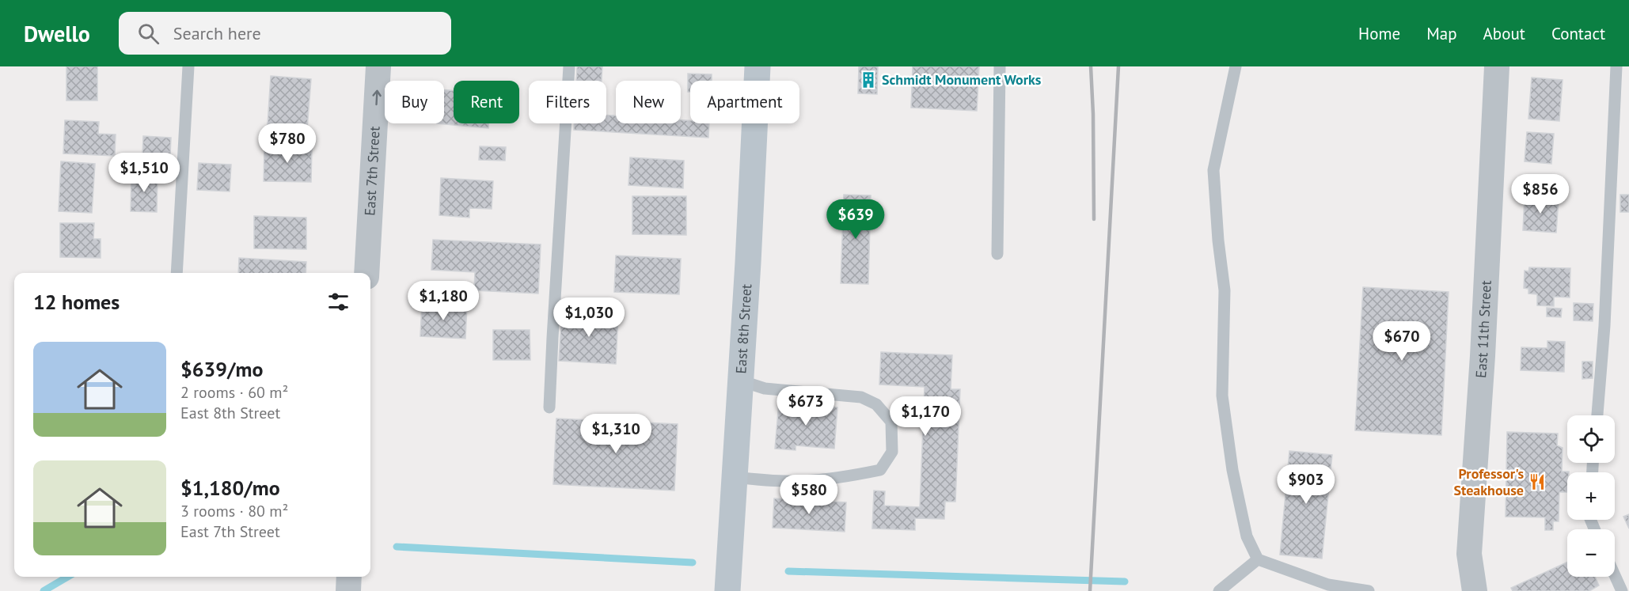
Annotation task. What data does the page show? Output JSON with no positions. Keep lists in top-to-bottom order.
{
  "streets": {
    "main road": ["East 8th Street"],
    "street": ["East 7th Street", "East 11th Street"]
  },
  "one_way": ["East 7th Street"],
  "places": {
    "building": ["Schmidt Monument Works"],
    "restaurant": ["Professor's Steakhouse"]
  },
  "page": {
    "header": "Dwello",
    "search": "Search here",
    "nav": [
      "Home",
      "Map",
      "About",
      "Contact"
    ],
    "chip": [
      "Buy",
      "Rent",
      "Filters",
      "New",
      "Apartment"
    ],
    "price": [
      "$780",
      "$1,510",
      "$856",
      "$639",
      "$1,180",
      "$1,030",
      "$670",
      "$673",
      "$1,170",
      "$1,310",
      "$903",
      "$580"
    ],
    "heading": "12 homes",
    "list": [
      {
        "name": "$639/mo",
        "note": "2 rooms · 60 m² · East 8th Street"
      },
      {
        "name": "$1,180/mo",
        "note": "3 rooms · 80 m² · East 7th Street"
      }
    ],
    "map_buttons": ["+", "−"]
  }
}
